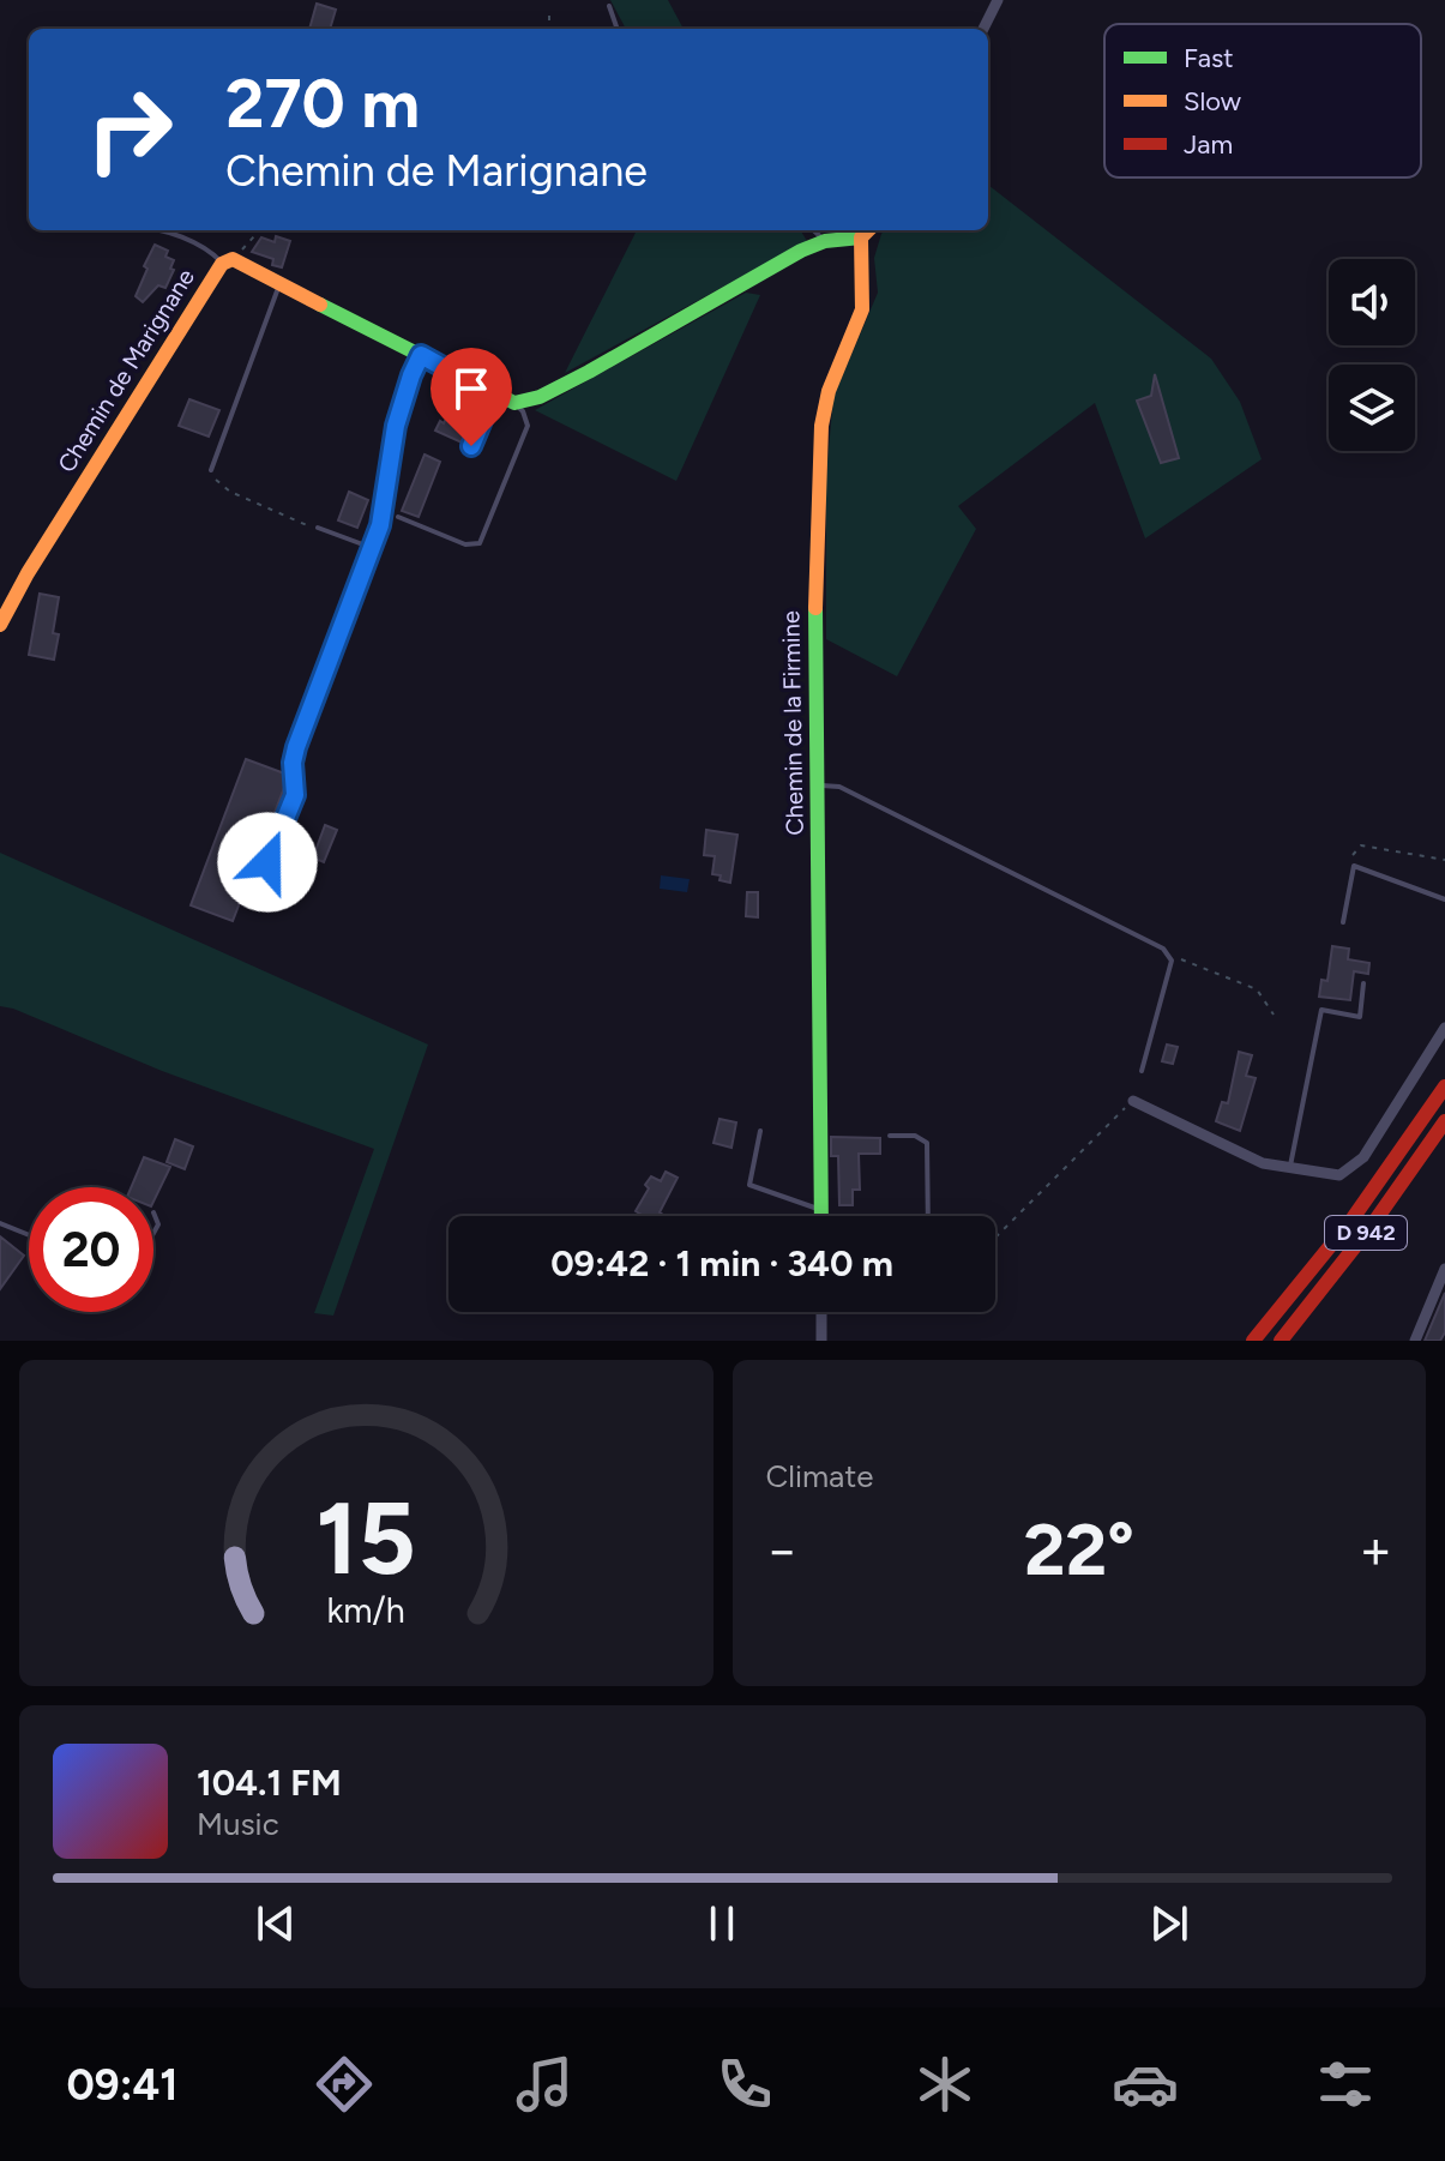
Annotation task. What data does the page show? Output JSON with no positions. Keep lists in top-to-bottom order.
{
  "streets": {
    "main road": ["Chemin de Marignane", "Chemin de la Firmine", "D 942"]
  },
  "legend": ["Fast", "Slow", "Jam"],
  "page": {
    "turn": ["270 m", "Chemin de Marignane"],
    "limit": "20",
    "trip": "09:42 · 1 min · 340 m",
    "tile": "Climate",
    "heat": ["−", "22°", "+"],
    "song": ["104.1 FM", "Music"],
    "tabs": "09:41",
    "gauge": ["15", "km/h"]
  }
}
